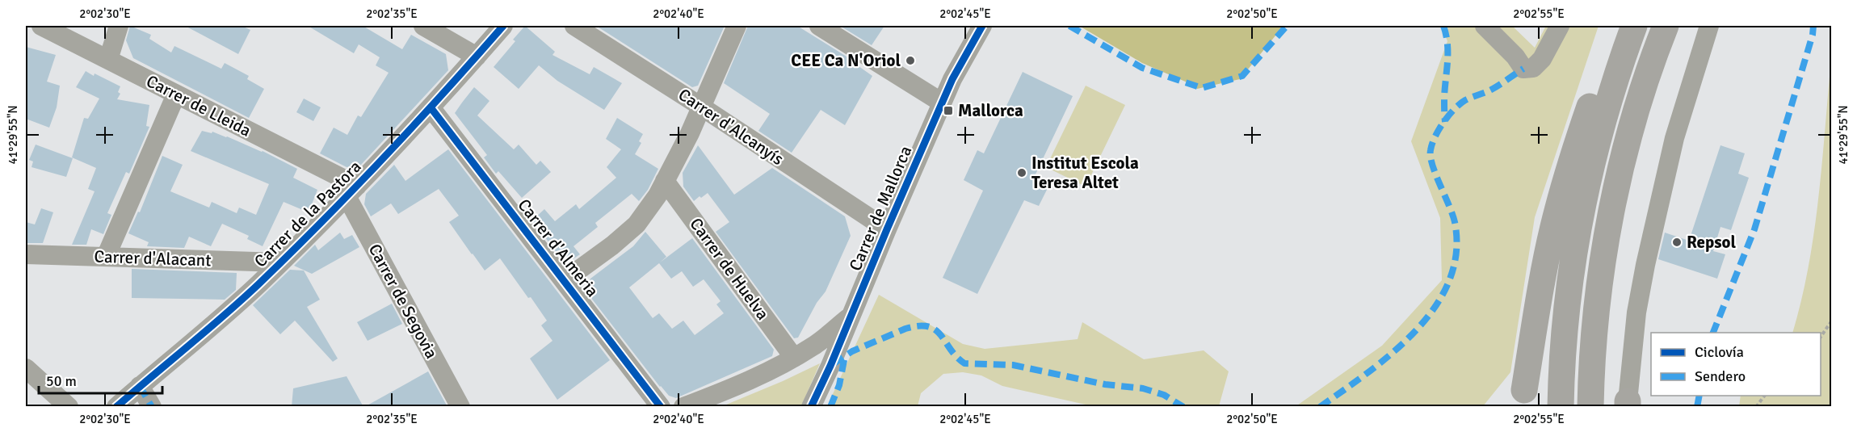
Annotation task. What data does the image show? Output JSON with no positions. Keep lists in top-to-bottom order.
{
  "streets": {
    "street": [
      "Carrer de Lleida",
      "Carrer d'Alcanyís",
      "Carrer de Mallorca",
      "Carrer de la Pastora",
      "Carrer d'Almeria",
      "Carrer d'Alacant",
      "Carrer de Huelva",
      "Carrer de Segovia"
    ]
  },
  "crossings": [
    ["Carrer de Lleida", "Carrer de la Pastora"],
    ["Carrer de Lleida", "Carrer de Segovia"],
    ["Carrer d'Alcanyís", "Carrer de Mallorca"],
    ["Carrer de la Pastora", "Carrer d'Almeria"],
    ["Carrer de la Pastora", "Carrer d'Alacant"],
    ["Carrer de la Pastora", "Carrer de Segovia"]
  ],
  "places": {
    "other": ["CEE Ca N'Oriol", "Institut Escola Teresa Altet", "Repsol"],
    "transit": ["Mallorca"]
  },
  "legend": ["Ciclovía", "Sendero"],
  "scale_bar": "50 m",
  "coordinates": [
    "2°02'30\"E",
    "2°02'35\"E",
    "2°02'40\"E",
    "2°02'45\"E",
    "2°02'50\"E",
    "2°02'55\"E",
    "41°29'55\"N"
  ]
}
